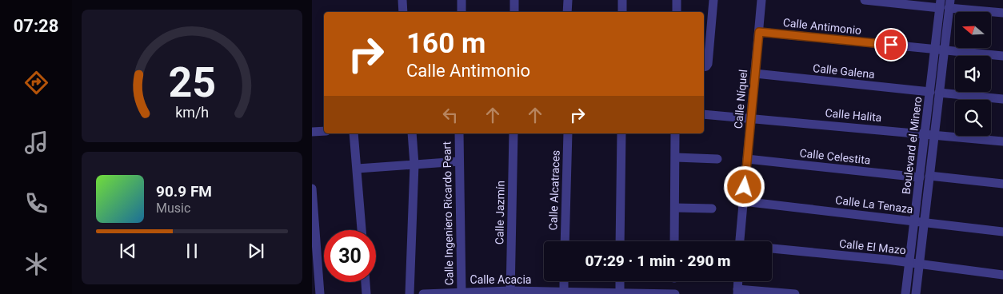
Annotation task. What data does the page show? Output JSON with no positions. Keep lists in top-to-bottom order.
{
  "streets": {
    "street": [
      "Calle Antimonio",
      "Calle Galena",
      "Calle Níquel",
      "Calle Halita",
      "Boulevard el Minero",
      "Calle Celestita",
      "Calle Alcatraces",
      "Calle La Tenaza",
      "Calle Jazmín",
      "Calle Ingeniero Ricardo Peart",
      "Calle El Mazo",
      "Calle Acacia"
    ]
  },
  "crossings": [
    ["Calle Antimonio", "Calle Níquel"],
    ["Calle Antimonio", "Boulevard el Minero"],
    ["Calle Galena", "Calle Níquel"],
    ["Calle Galena", "Boulevard el Minero"],
    ["Calle Níquel", "Calle Halita"],
    ["Calle Níquel", "Calle Celestita"],
    ["Calle Níquel", "Calle La Tenaza"],
    ["Calle Halita", "Boulevard el Minero"],
    ["Boulevard el Minero", "Calle Celestita"],
    ["Boulevard el Minero", "Calle La Tenaza"],
    ["Boulevard el Minero", "Calle El Mazo"],
    ["Calle Jazmín", "Calle Acacia"],
    ["Calle Ingeniero Ricardo Peart", "Calle Acacia"]
  ],
  "north": "left",
  "page": {
    "tabs": "07:28",
    "turn": ["160 m", "Calle Antimonio"],
    "song": ["90.9 FM", "Music"],
    "limit": "30",
    "trip": "07:29 · 1 min · 290 m",
    "gauge": ["25", "km/h"]
  }
}
